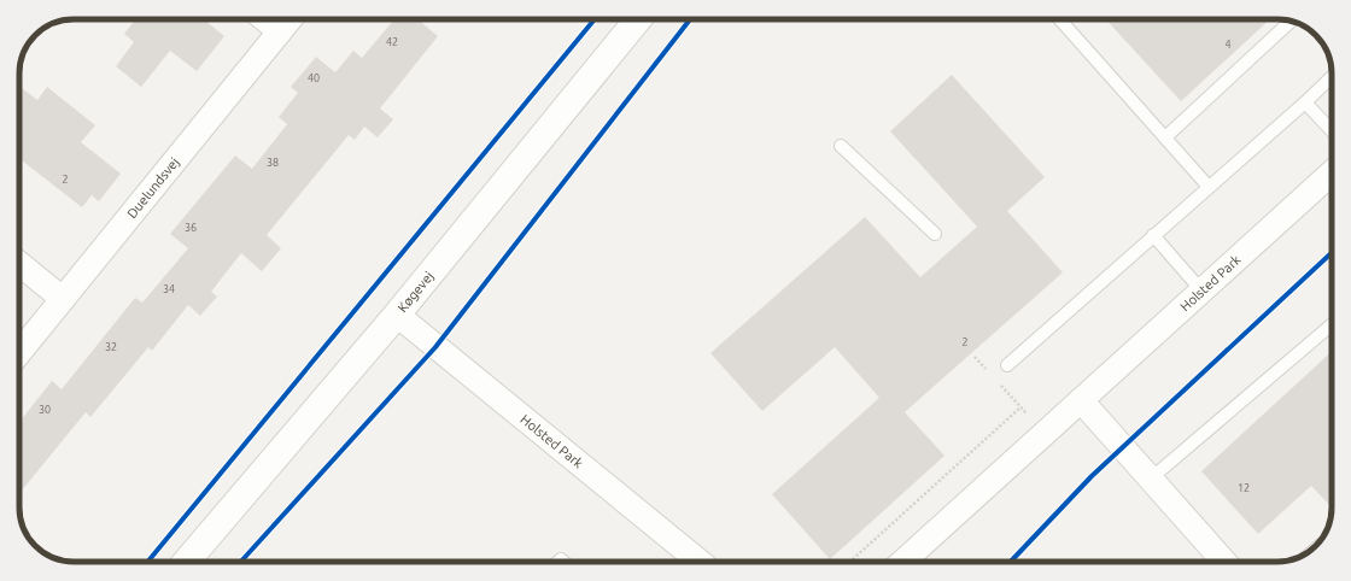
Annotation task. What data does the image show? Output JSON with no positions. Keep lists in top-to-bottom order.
{
  "streets": {
    "street": ["Duelundsvej", "Holsted Park", "Køgevej"]
  },
  "crossings": [
    ["Holsted Park", "Køgevej"]
  ],
  "house_numbers": [
    "42",
    "4",
    "40",
    "38",
    "2",
    "36",
    "34",
    "2",
    "32",
    "30",
    "12"
  ]
}
